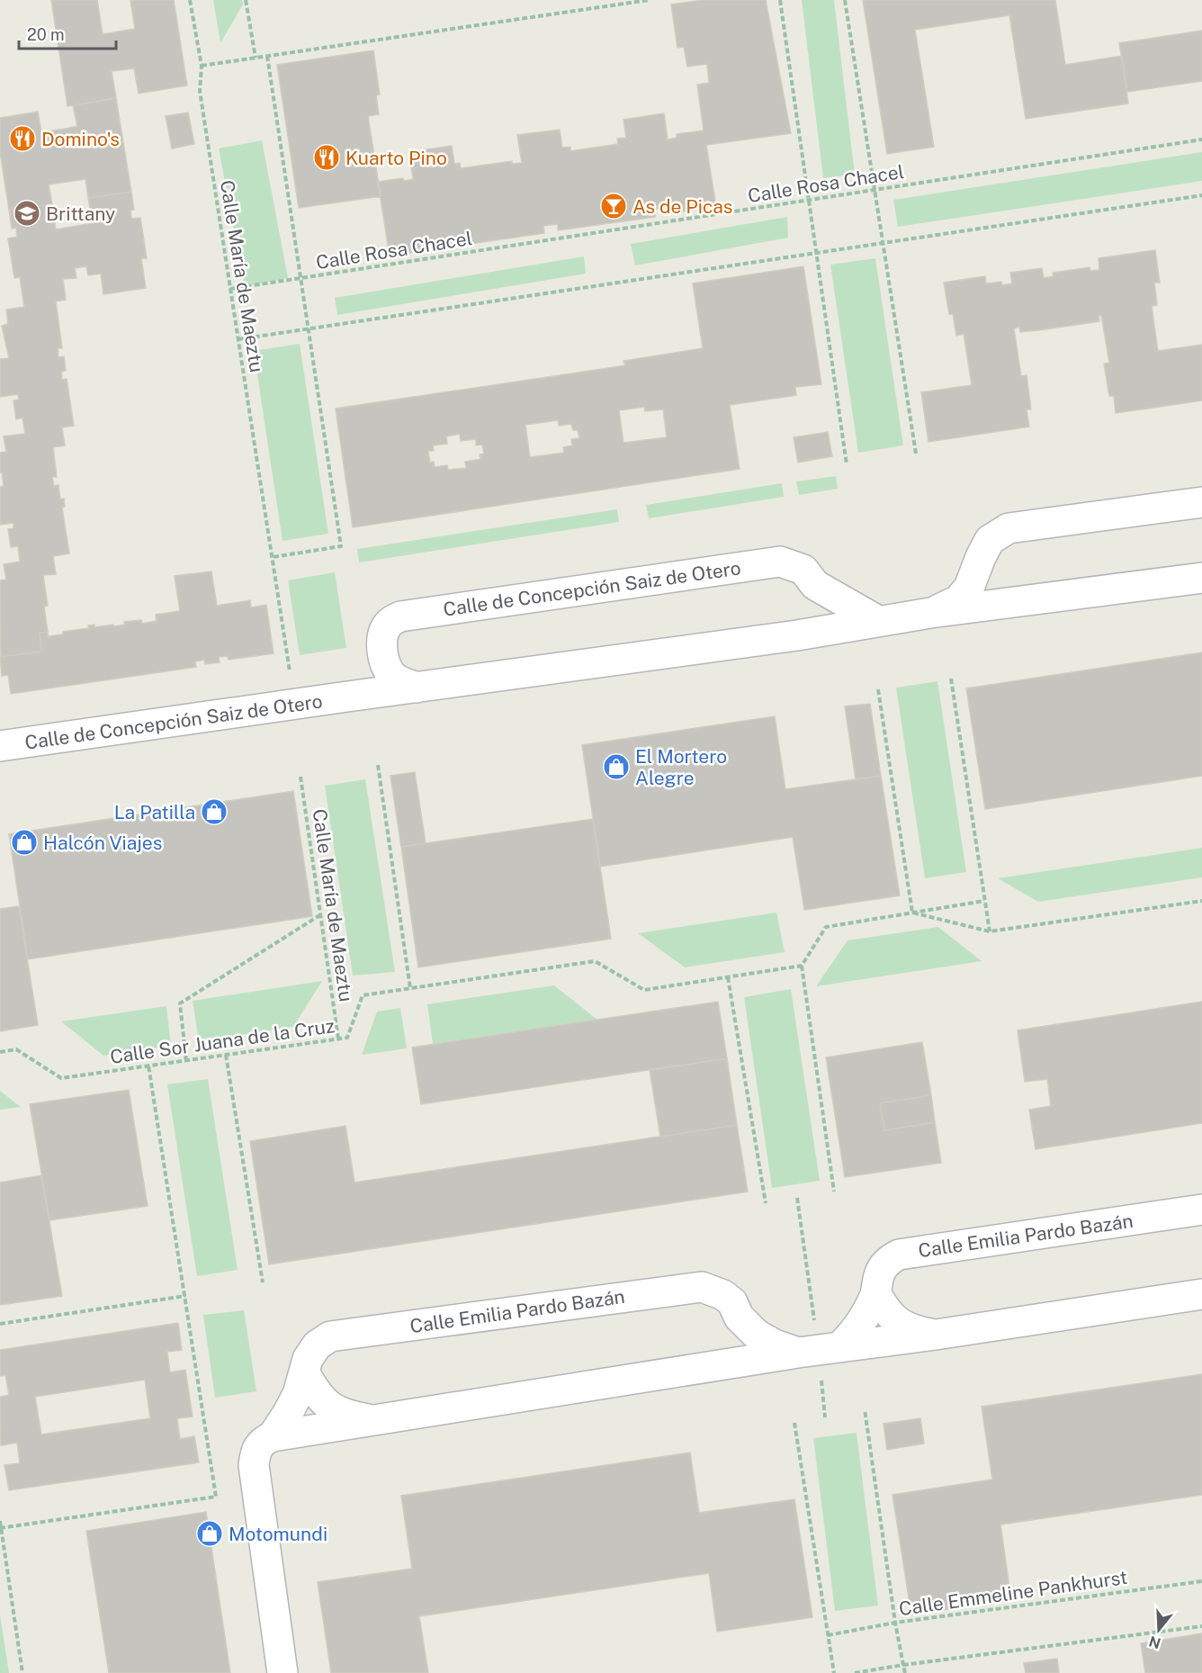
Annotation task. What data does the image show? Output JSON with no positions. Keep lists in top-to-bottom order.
{
  "streets": {
    "street": ["Calle de Concepción Saiz de Otero", "Calle Emilia Pardo Bazán"],
    "path": [
      "Calle Rosa Chacel",
      "Calle María de Maeztu",
      "Calle Sor Juana de la Cruz",
      "Calle Emmeline Pankhurst"
    ]
  },
  "crossings": [
    ["Calle Rosa Chacel", "Calle María de Maeztu"],
    ["Calle María de Maeztu", "Calle de Concepción Saiz de Otero"],
    ["Calle María de Maeztu", "Calle Sor Juana de la Cruz"]
  ],
  "places": {
    "restaurant": ["Domino's", "Kuarto Pino"],
    "bar": ["As de Picas"],
    "school or university": ["Brittany"],
    "shop": [
      "El Mortero Alegre",
      "La Patilla",
      "Halcón Viajes",
      "Motomundi"
    ]
  },
  "scale_bar": "20 m",
  "north": "bottom"
}
